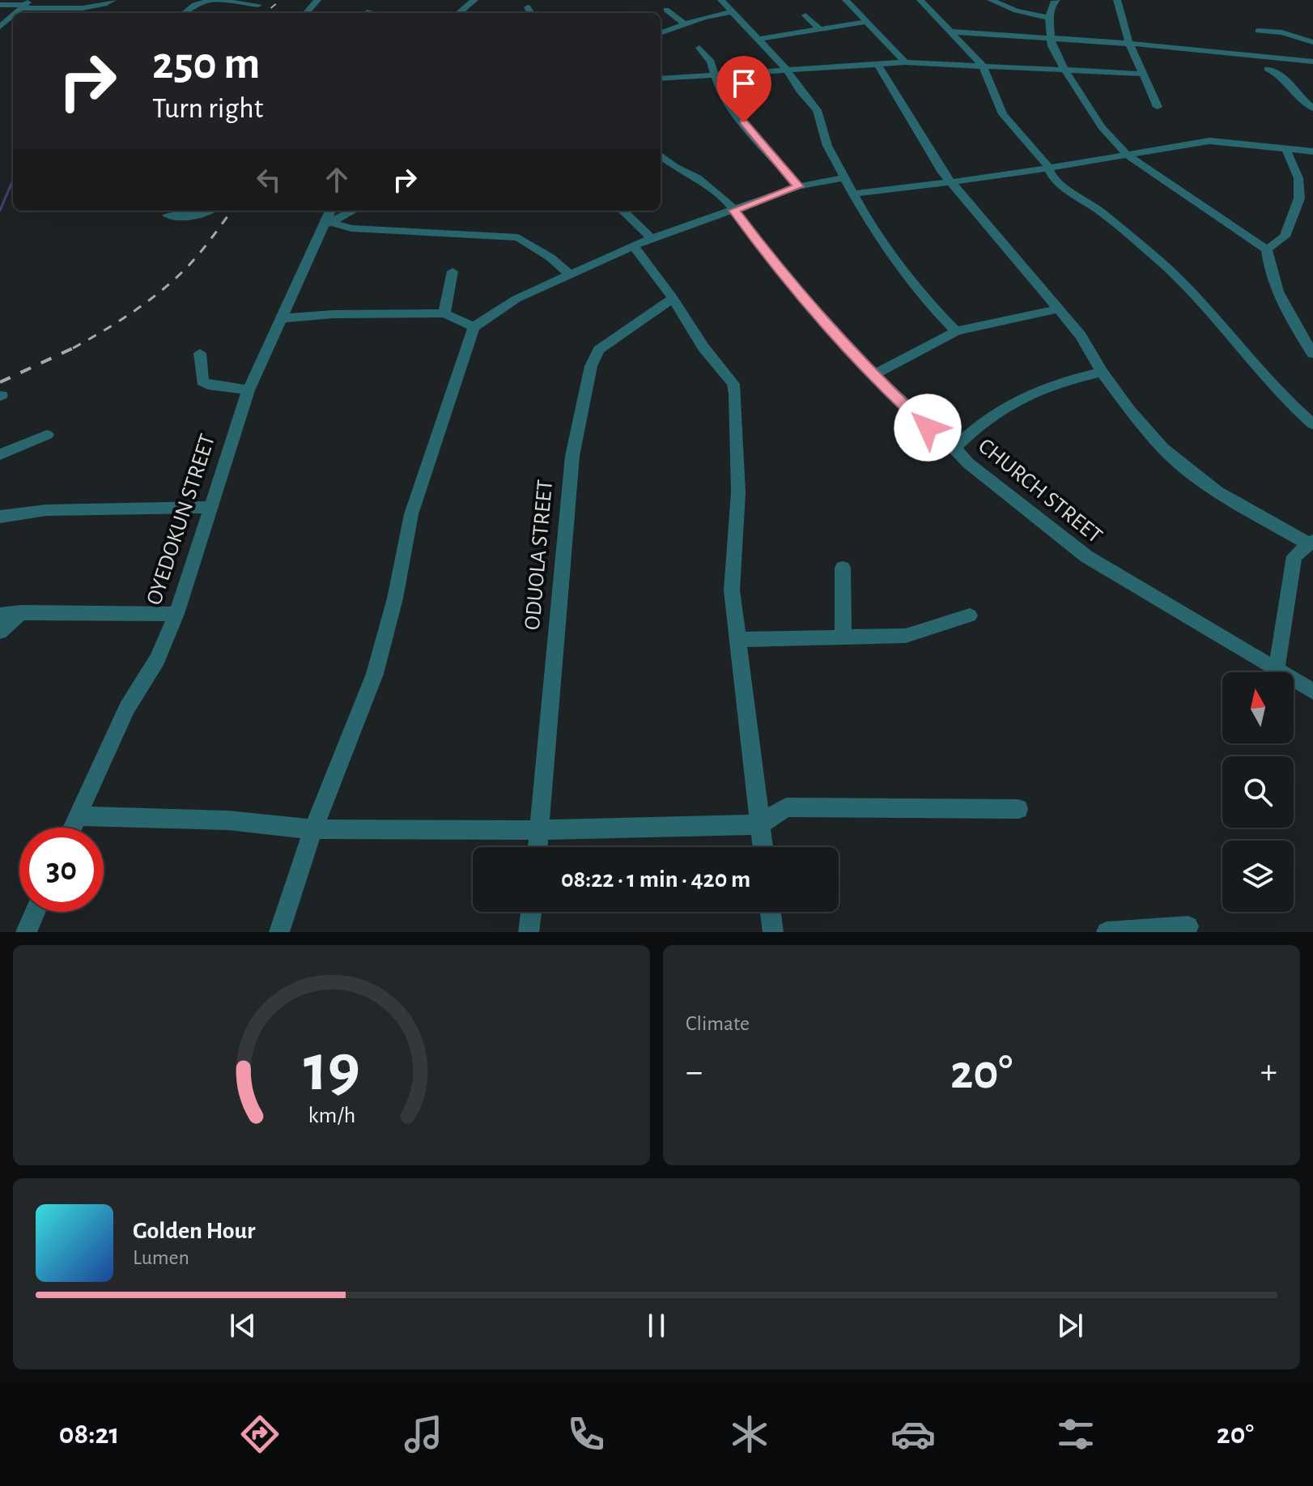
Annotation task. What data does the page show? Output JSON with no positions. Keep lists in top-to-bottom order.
{
  "streets": {
    "street": ["CHURCH STREET", "OYEDOKUN STREET", "ODUOLA STREET"]
  },
  "north": "top",
  "page": {
    "turn": ["250 m", "Turn right"],
    "limit": "30",
    "trip": "08:22 · 1 min · 420 m",
    "tile": "Climate",
    "heat": ["−", "20°", "+"],
    "song": ["Golden Hour", "Lumen"],
    "tabs": ["08:21", "20°"],
    "gauge": ["19", "km/h"]
  }
}
